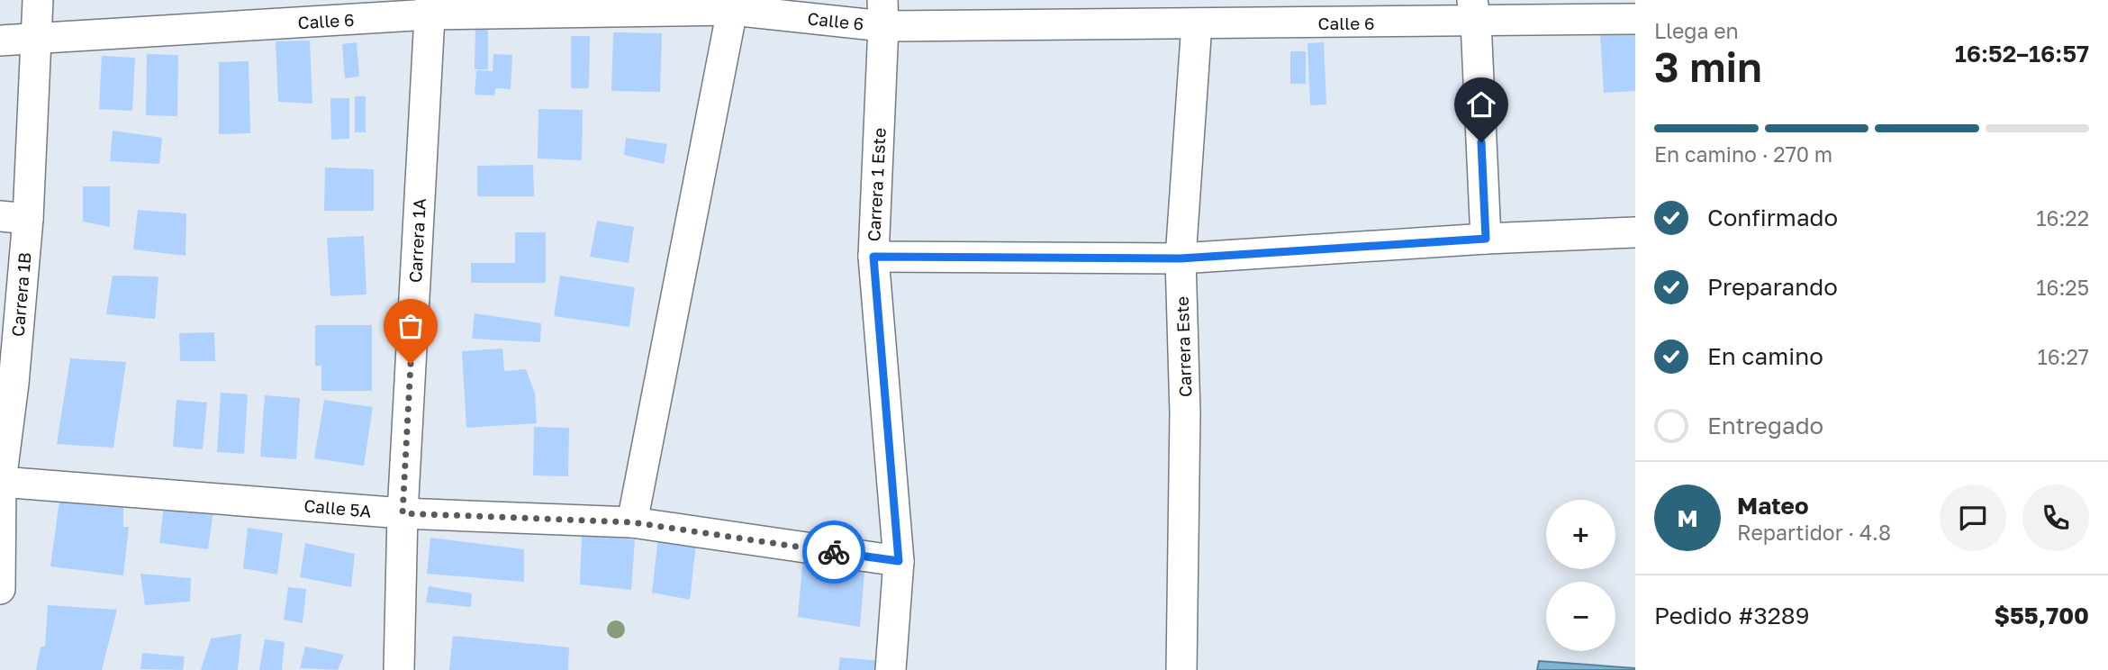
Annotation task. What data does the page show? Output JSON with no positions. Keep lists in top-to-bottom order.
{
  "streets": {
    "street": [
      "Calle 6",
      "Carrera 1 Este",
      "Carrera 1A",
      "Carrera 1B",
      "Carrera Este",
      "Calle 5A"
    ]
  },
  "crossings": [
    ["Calle 6", "Carrera 1 Este"],
    ["Calle 6", "Carrera 1A"],
    ["Calle 6", "Carrera 1B"],
    ["Calle 6", "Carrera Este"],
    ["Carrera 1 Este", "Calle 5A"],
    ["Carrera 1A", "Calle 5A"],
    ["Carrera 1B", "Calle 5A"]
  ],
  "page": {
    "heading": ["3 min", "Llega en", "16:52–16:57"],
    "panel": [
      "Mateo",
      "Repartidor · 4.8",
      "Pedido #3289",
      "$55,700"
    ],
    "bar": "En camino · 270 m",
    "list": [
      ["Confirmado", "16:22"],
      ["Preparando", "16:25"],
      ["En camino", "16:27"],
      "Entregado"
    ],
    "round": "M",
    "map_buttons": ["+", "−"]
  }
}
